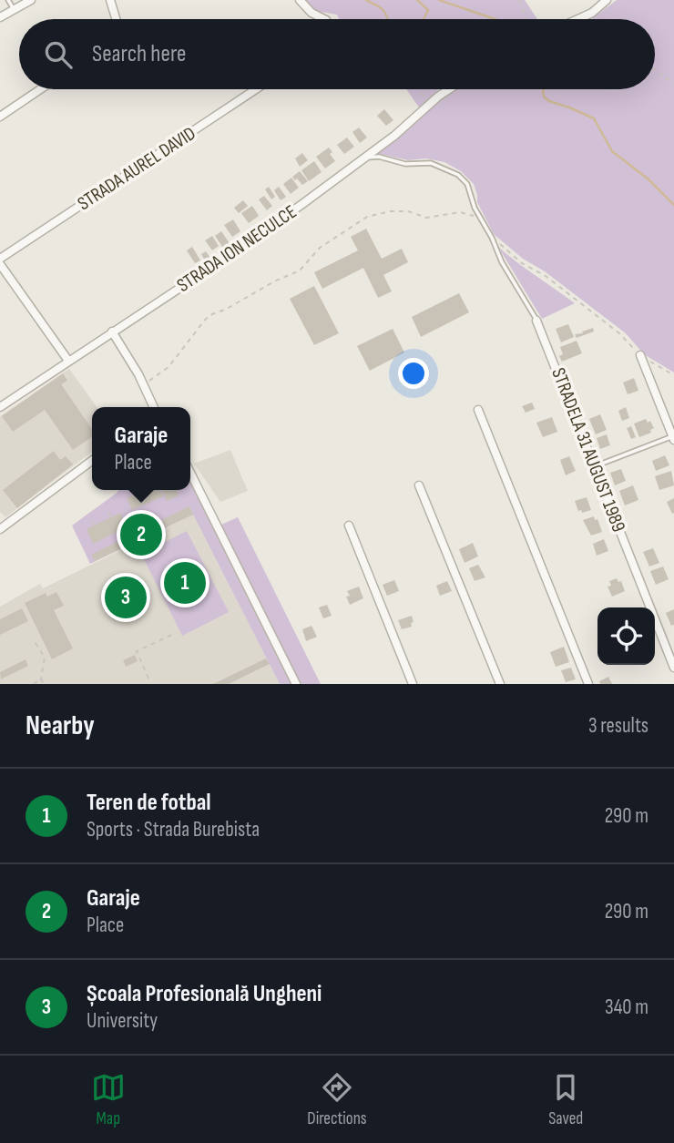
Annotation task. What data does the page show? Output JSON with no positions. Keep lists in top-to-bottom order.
{
  "streets": {
    "street": ["STRADA AUREL DAVID", "STRADA ION NECULCE", "STRADELA 31 AUGUST 1989"]
  },
  "crossings": [
    ["STRADA ION NECULCE", "STRADELA 31 AUGUST 1989"]
  ],
  "page": {
    "search": "Search here",
    "popup": ["Garaje", "Place"],
    "pins": ["2", "1", "3"],
    "heading": ["Nearby", "3 results"],
    "list": [
      {
        "mark": "1",
        "name": "Teren de fotbal",
        "note": "Sports · Strada Burebista",
        "value": "290 m"
      },
      {
        "mark": "2",
        "name": "Garaje",
        "note": "Place",
        "value": "290 m"
      },
      {
        "mark": "3",
        "name": "Școala Profesională Ungheni",
        "note": "University",
        "value": "340 m"
      }
    ],
    "nav": ["Map", "Directions", "Saved"]
  }
}
